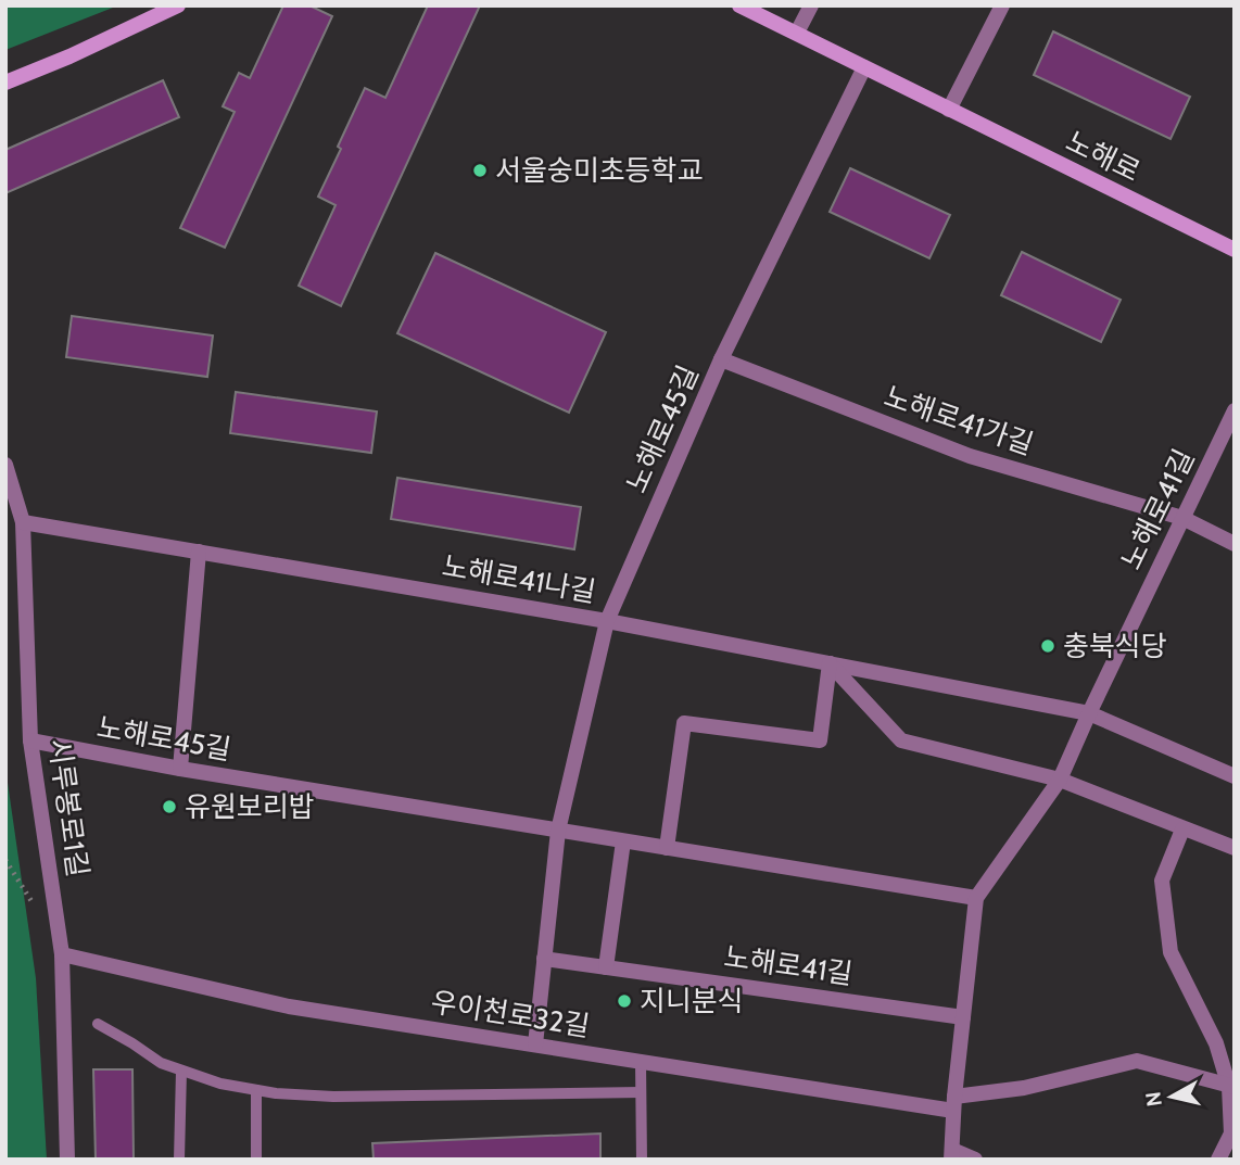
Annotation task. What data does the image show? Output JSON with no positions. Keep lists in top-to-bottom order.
{
  "streets": {
    "main road": ["노해로"],
    "street": [
      "노해로41가길",
      "노해로45길",
      "노해로41길",
      "노해로41나길",
      "시루봉로1길",
      "우이천로32길"
    ]
  },
  "crossings": [
    ["노해로", "노해로45길"],
    ["노해로41가길", "노해로45길"],
    ["노해로41가길", "노해로41길"],
    ["노해로45길", "노해로41길"],
    ["노해로45길", "노해로41나길"],
    ["노해로45길", "시루봉로1길"],
    ["노해로45길", "우이천로32길"],
    ["노해로41길", "노해로41나길"],
    ["노해로41길", "우이천로32길"],
    ["노해로41나길", "시루봉로1길"],
    ["시루봉로1길", "우이천로32길"]
  ],
  "places": [
    "서울숭미초등학교",
    "충북식당",
    "유원보리밥",
    "지니분식"
  ],
  "north": "left"
}
